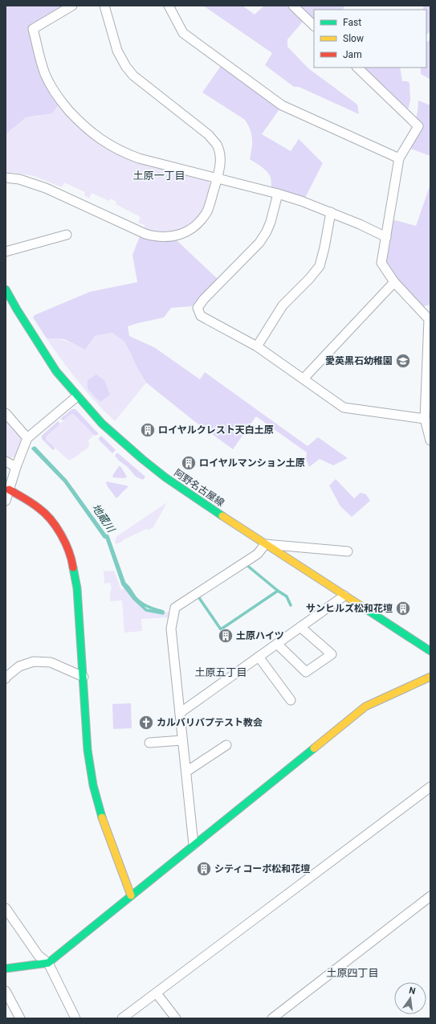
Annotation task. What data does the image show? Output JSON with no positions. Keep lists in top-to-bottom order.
{
  "streets": {
    "street": ["阿野名古屋線"]
  },
  "districts": ["土原一丁目", "土原五丁目", "土原四丁目"],
  "water": ["地蔵川"],
  "places": {
    "school or university": ["愛英黒石幼稚園"],
    "building": [
      "ロイヤルクレスト天白土原",
      "ロイヤルマンション土原",
      "サンヒルズ松和花壇",
      "土原ハイツ",
      "シティコーポ松和花壇"
    ],
    "church": ["カルバリバプテスト教会"]
  },
  "legend": ["Fast", "Slow", "Jam"],
  "north": "top"
}
